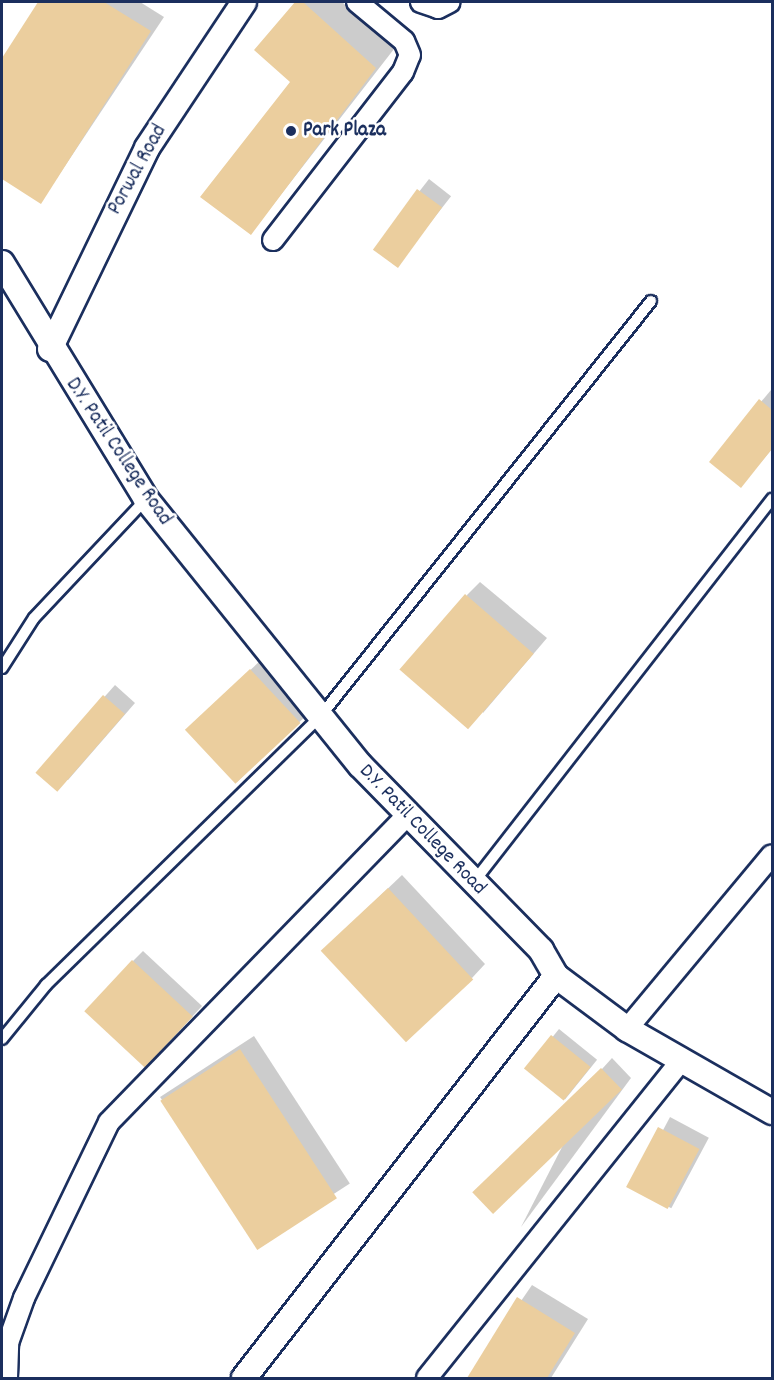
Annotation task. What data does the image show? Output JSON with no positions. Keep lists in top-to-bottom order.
{
  "streets": {
    "street": ["Porwal Road", "D.Y. Patil College Road"]
  },
  "crossings": [
    ["Porwal Road", "D.Y. Patil College Road"]
  ],
  "places": ["Park Plaza"]
}
